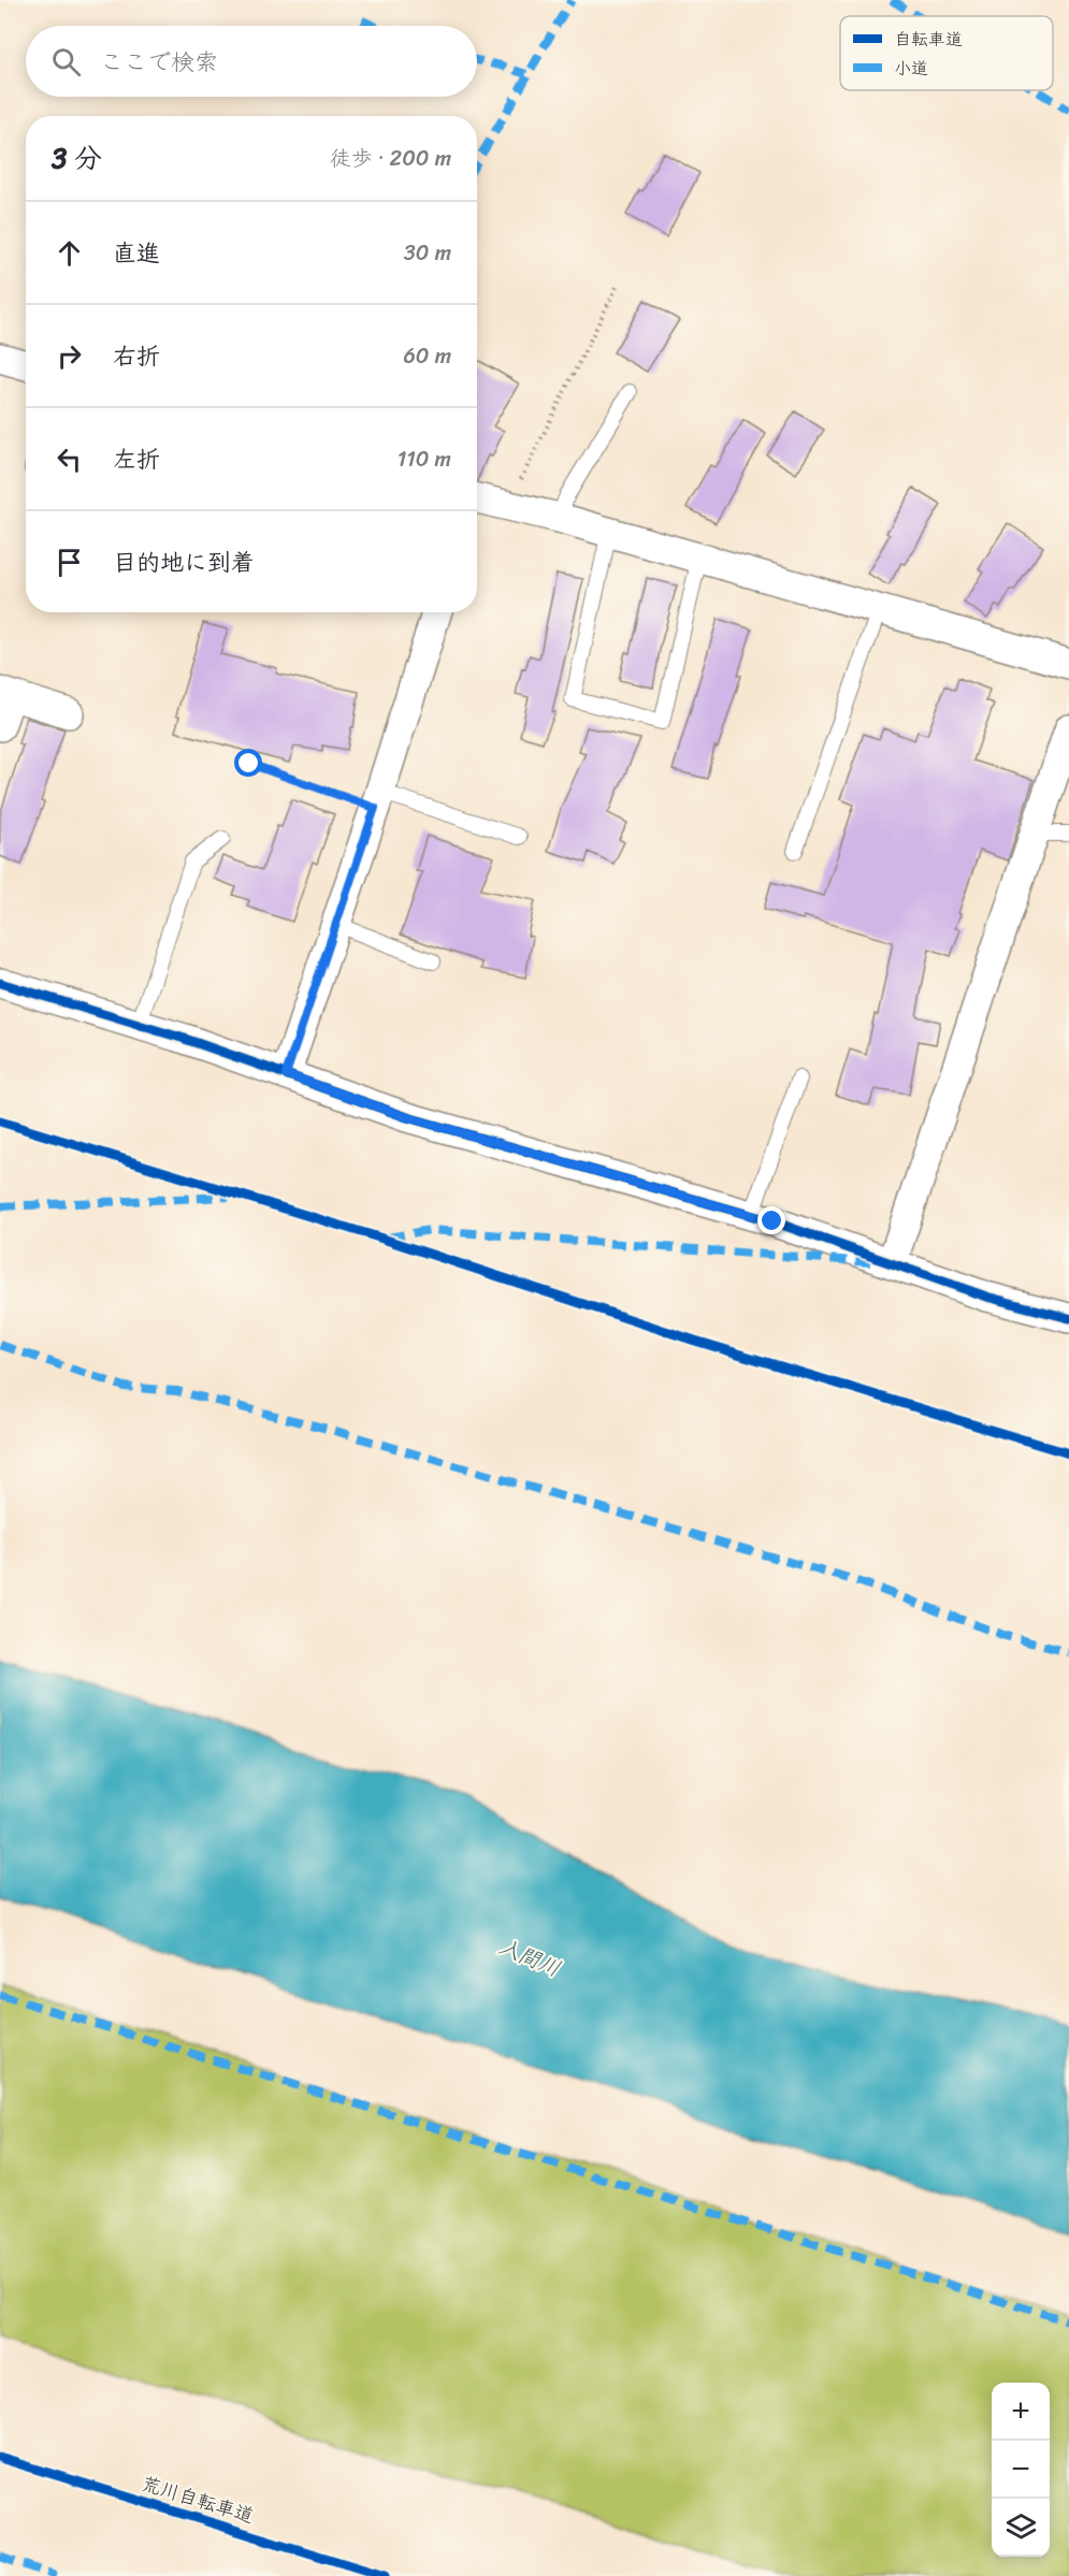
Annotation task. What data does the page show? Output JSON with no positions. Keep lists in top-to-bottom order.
{
  "streets": {
    "cycle path": ["荒川自転車道"]
  },
  "water": ["入間川"],
  "legend": ["自転車道", "小道"],
  "page": {
    "search": "ここで検索",
    "heading": ["3 分", "徒歩 · 200 m"],
    "list": [
      ["直進", "30 m"],
      ["右折", "60 m"],
      ["左折", "110 m"],
      "目的地に到着"
    ],
    "map_buttons": ["+", "−"]
  }
}
